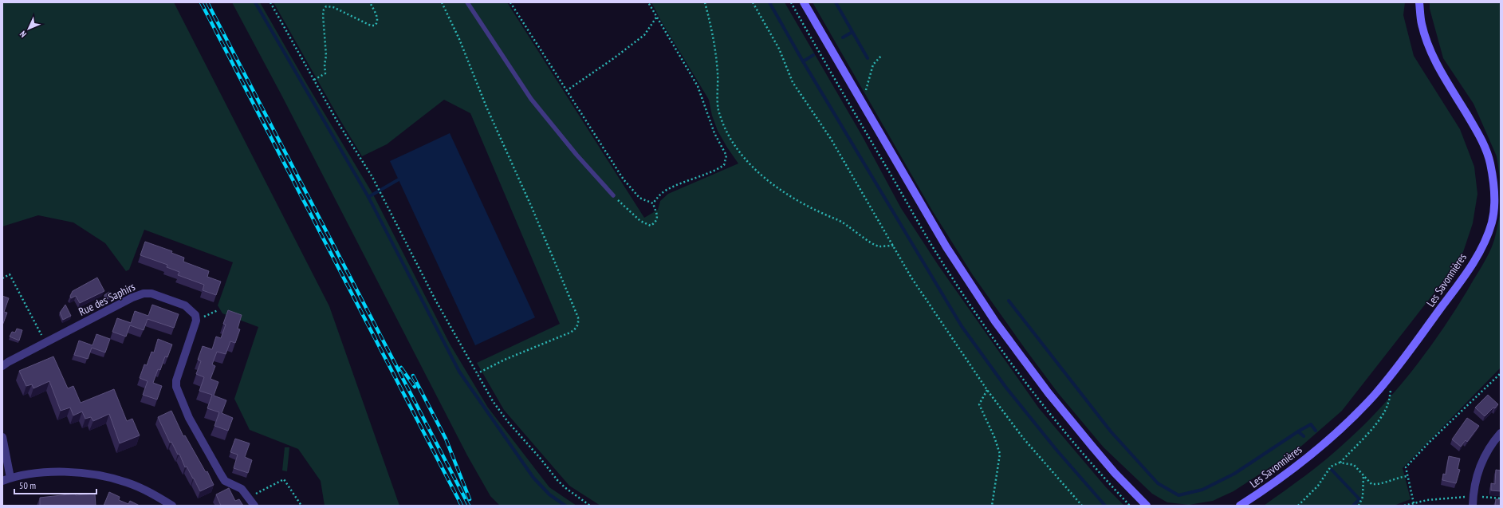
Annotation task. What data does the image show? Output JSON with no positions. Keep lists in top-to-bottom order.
{
  "streets": {
    "street": ["Les Savonnières", "Rue des Saphirs"]
  },
  "scale_bar": "50 m",
  "north": "bottom left"
}
